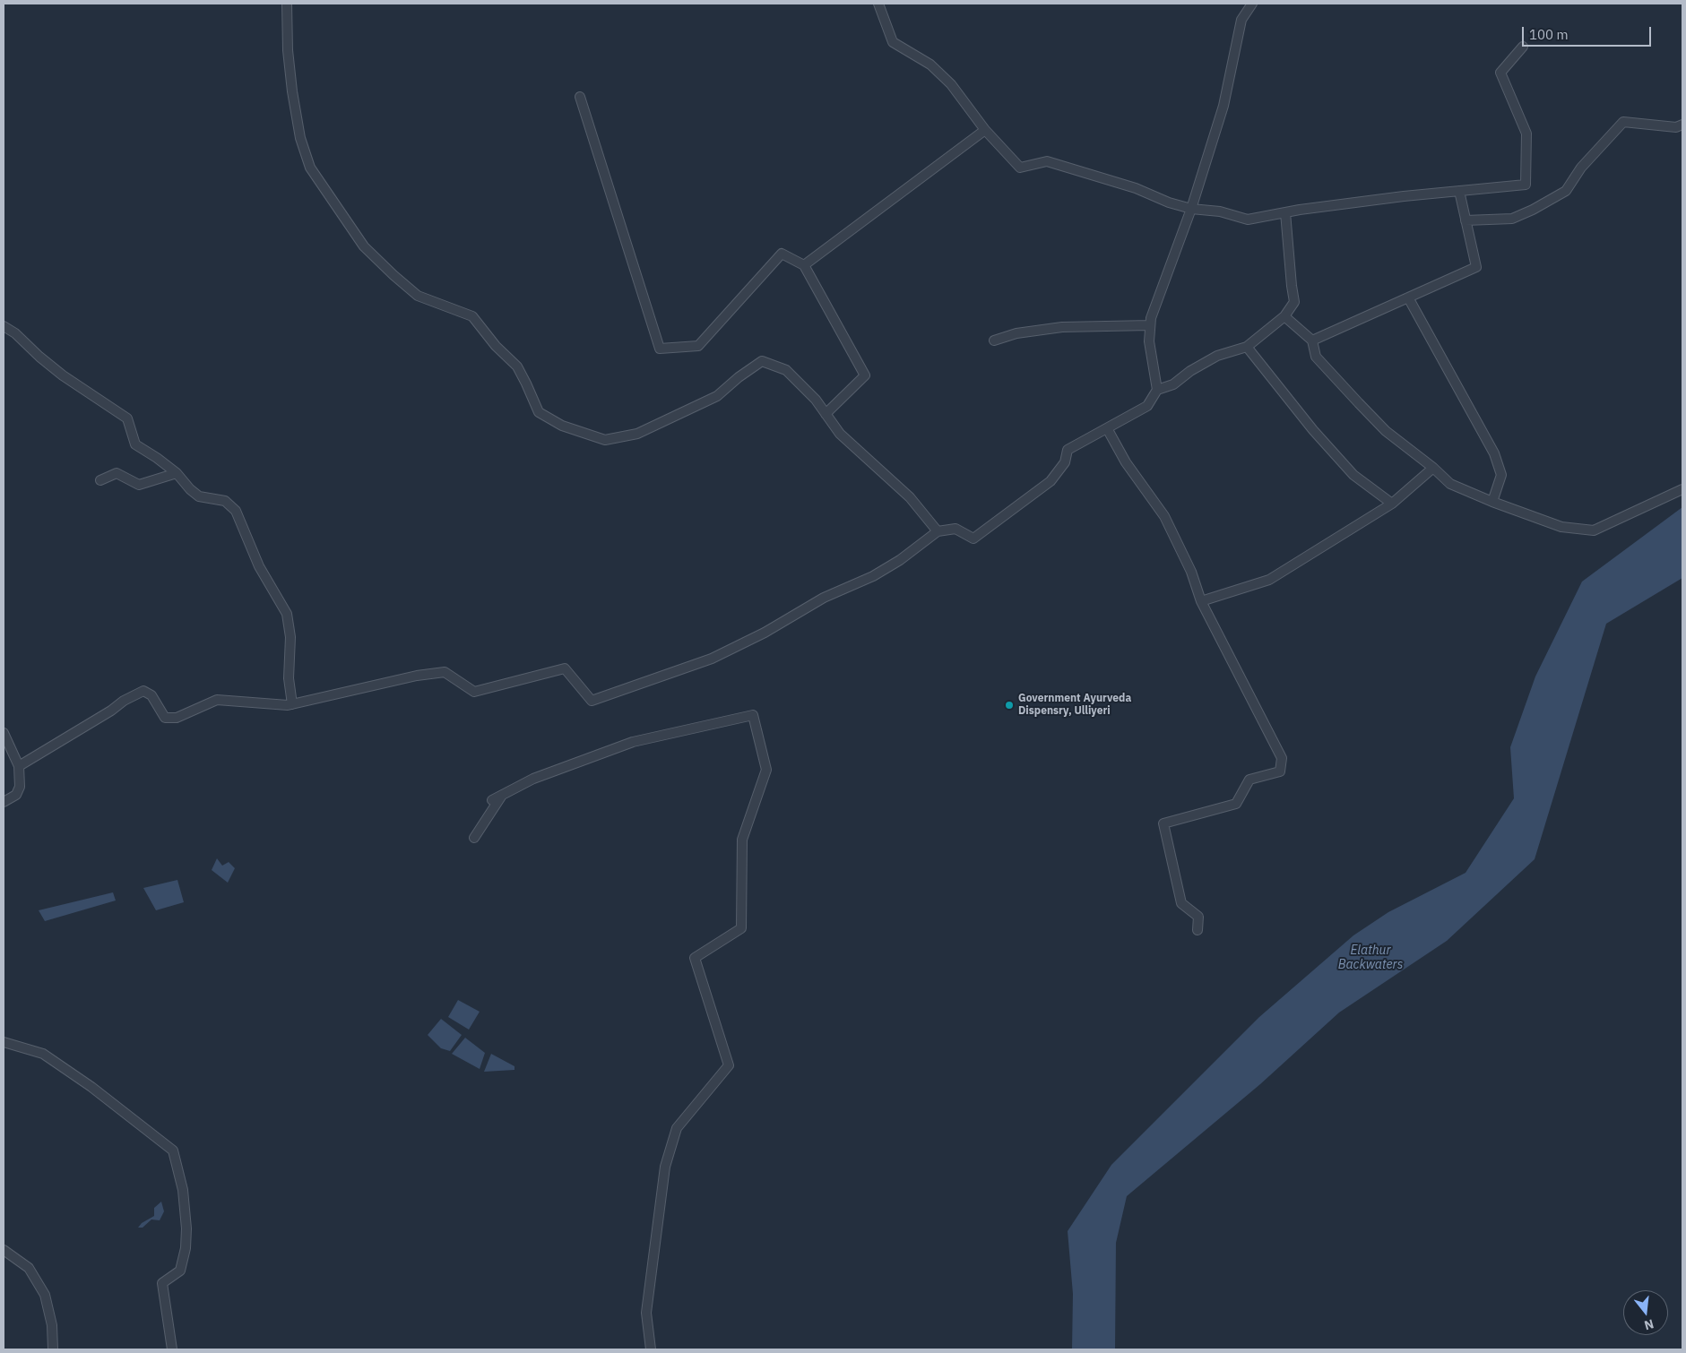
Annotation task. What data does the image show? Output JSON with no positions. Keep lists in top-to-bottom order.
{
  "water": ["Elathur Backwaters"],
  "places": ["Government Ayurveda Dispensry, Ulliyeri"],
  "scale_bar": "100 m",
  "north": "bottom"
}
